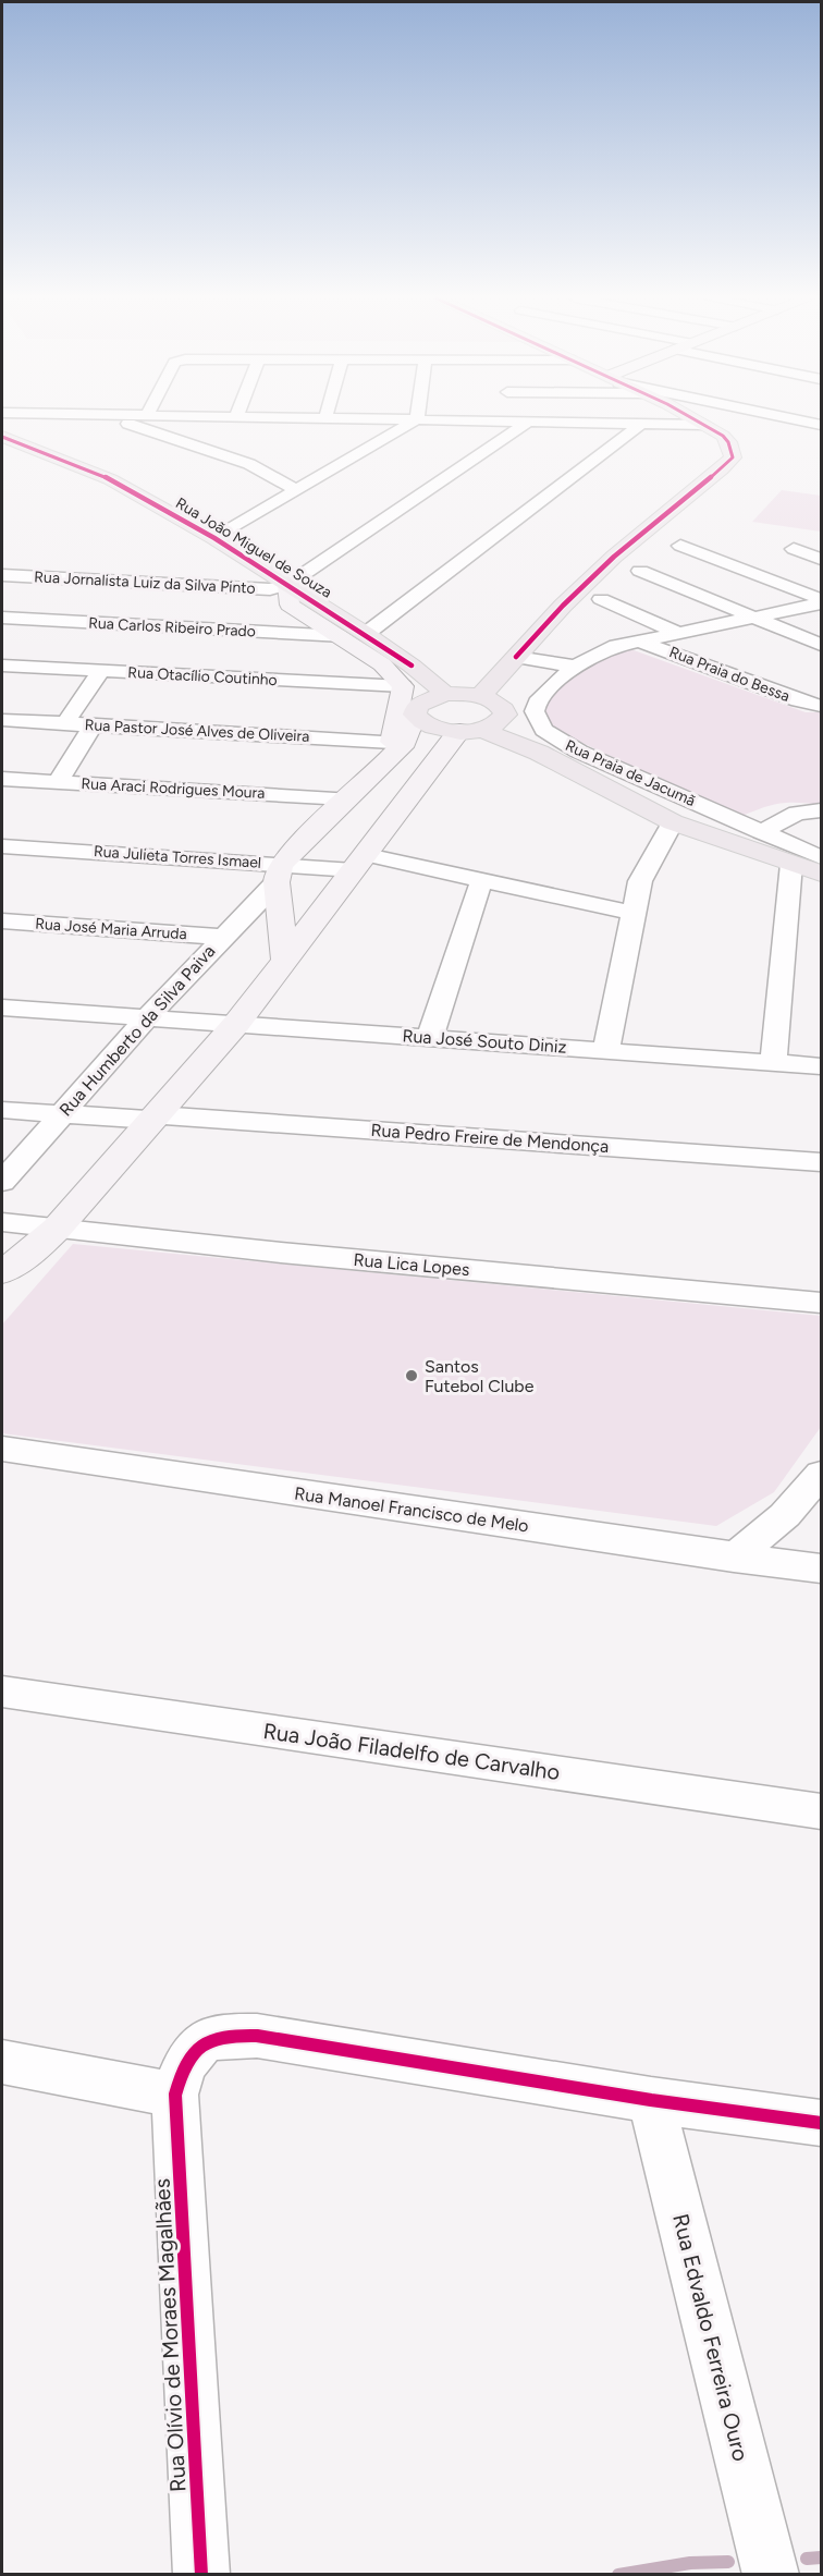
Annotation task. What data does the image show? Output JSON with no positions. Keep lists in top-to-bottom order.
{
  "streets": {
    "main road": ["Rua João Miguel de Souza", "Rua Humberto da Silva Paiva"],
    "street": [
      "Rua Jornalista Luiz da Silva Pinto",
      "Rua Carlos Ribeiro Prado",
      "Rua Praia do Bessa",
      "Rua Otacílio Coutinho",
      "Rua Pastor José Alves de Oliveira",
      "Rua Praia de Jacumã",
      "Rua Araci Rodrigues Moura",
      "Rua Julieta Torres Ismael",
      "Rua José Maria Arruda",
      "Rua José Souto Diniz",
      "Rua Pedro Freire de Mendonça",
      "Rua Lica Lopes",
      "Rua Manoel Francisco de Melo",
      "Rua João Filadelfo de Carvalho",
      "Rua Olívio de Moraes Magalhães",
      "Rua Edvaldo Ferreira Ouro"
    ]
  },
  "crossings": [
    ["Rua João Miguel de Souza", "Rua Jornalista Luiz da Silva Pinto"],
    ["Rua Praia do Bessa", "Rua Praia de Jacumã"],
    ["Rua Pastor José Alves de Oliveira", "Rua Humberto da Silva Paiva"],
    ["Rua Araci Rodrigues Moura", "Rua Humberto da Silva Paiva"],
    ["Rua Julieta Torres Ismael", "Rua Humberto da Silva Paiva"],
    ["Rua José Maria Arruda", "Rua Humberto da Silva Paiva"],
    ["Rua Humberto da Silva Paiva", "Rua José Souto Diniz"],
    ["Rua Humberto da Silva Paiva", "Rua Pedro Freire de Mendonça"],
    ["Rua Olívio de Moraes Magalhães", "Rua Edvaldo Ferreira Ouro"]
  ],
  "places": ["Santos Futebol Clube"]
}
